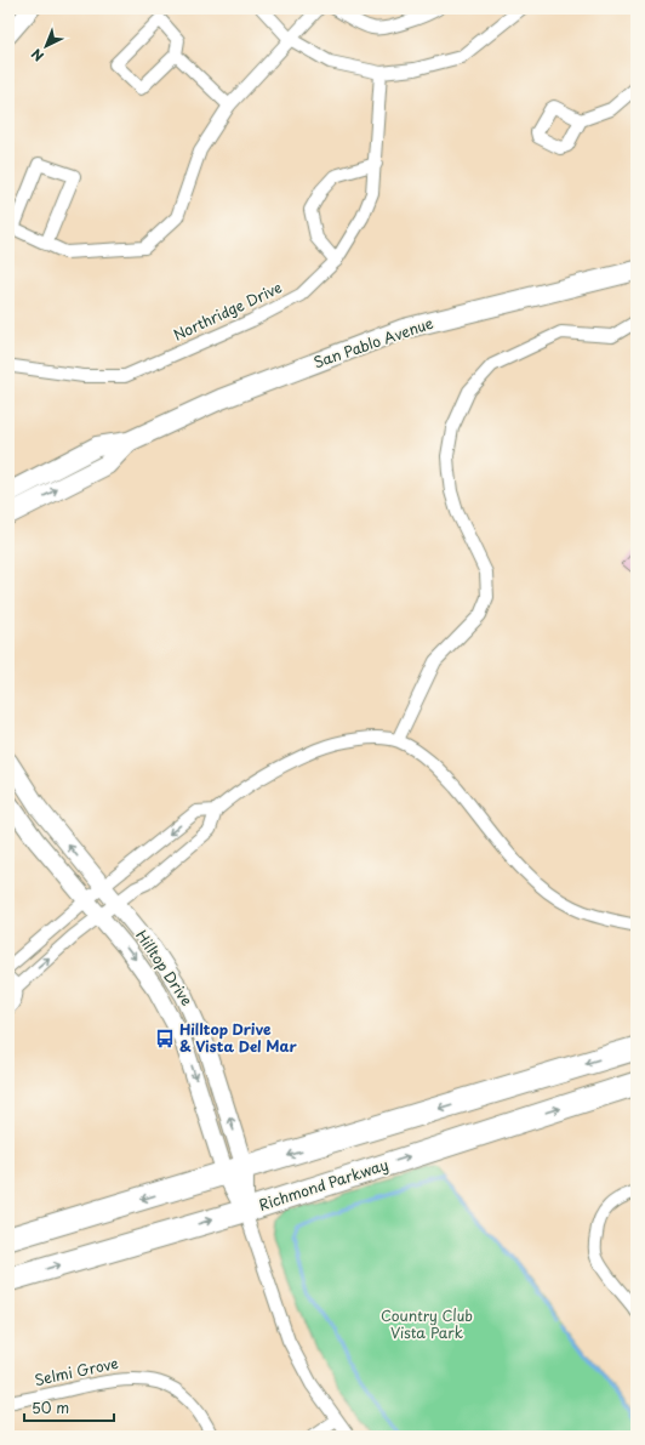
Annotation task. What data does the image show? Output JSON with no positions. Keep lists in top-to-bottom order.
{
  "streets": {
    "highway": ["Richmond Parkway"],
    "main road": ["San Pablo Avenue", "Hilltop Drive"],
    "street": ["Northridge Drive", "Selmi Grove"]
  },
  "crossings": [
    ["Hilltop Drive", "Richmond Parkway"]
  ],
  "parks": ["Country Club Vista Park"],
  "places": {
    "bus stop": ["Hilltop Drive & Vista Del Mar"]
  },
  "scale_bar": "50 m",
  "north": "bottom left"
}
